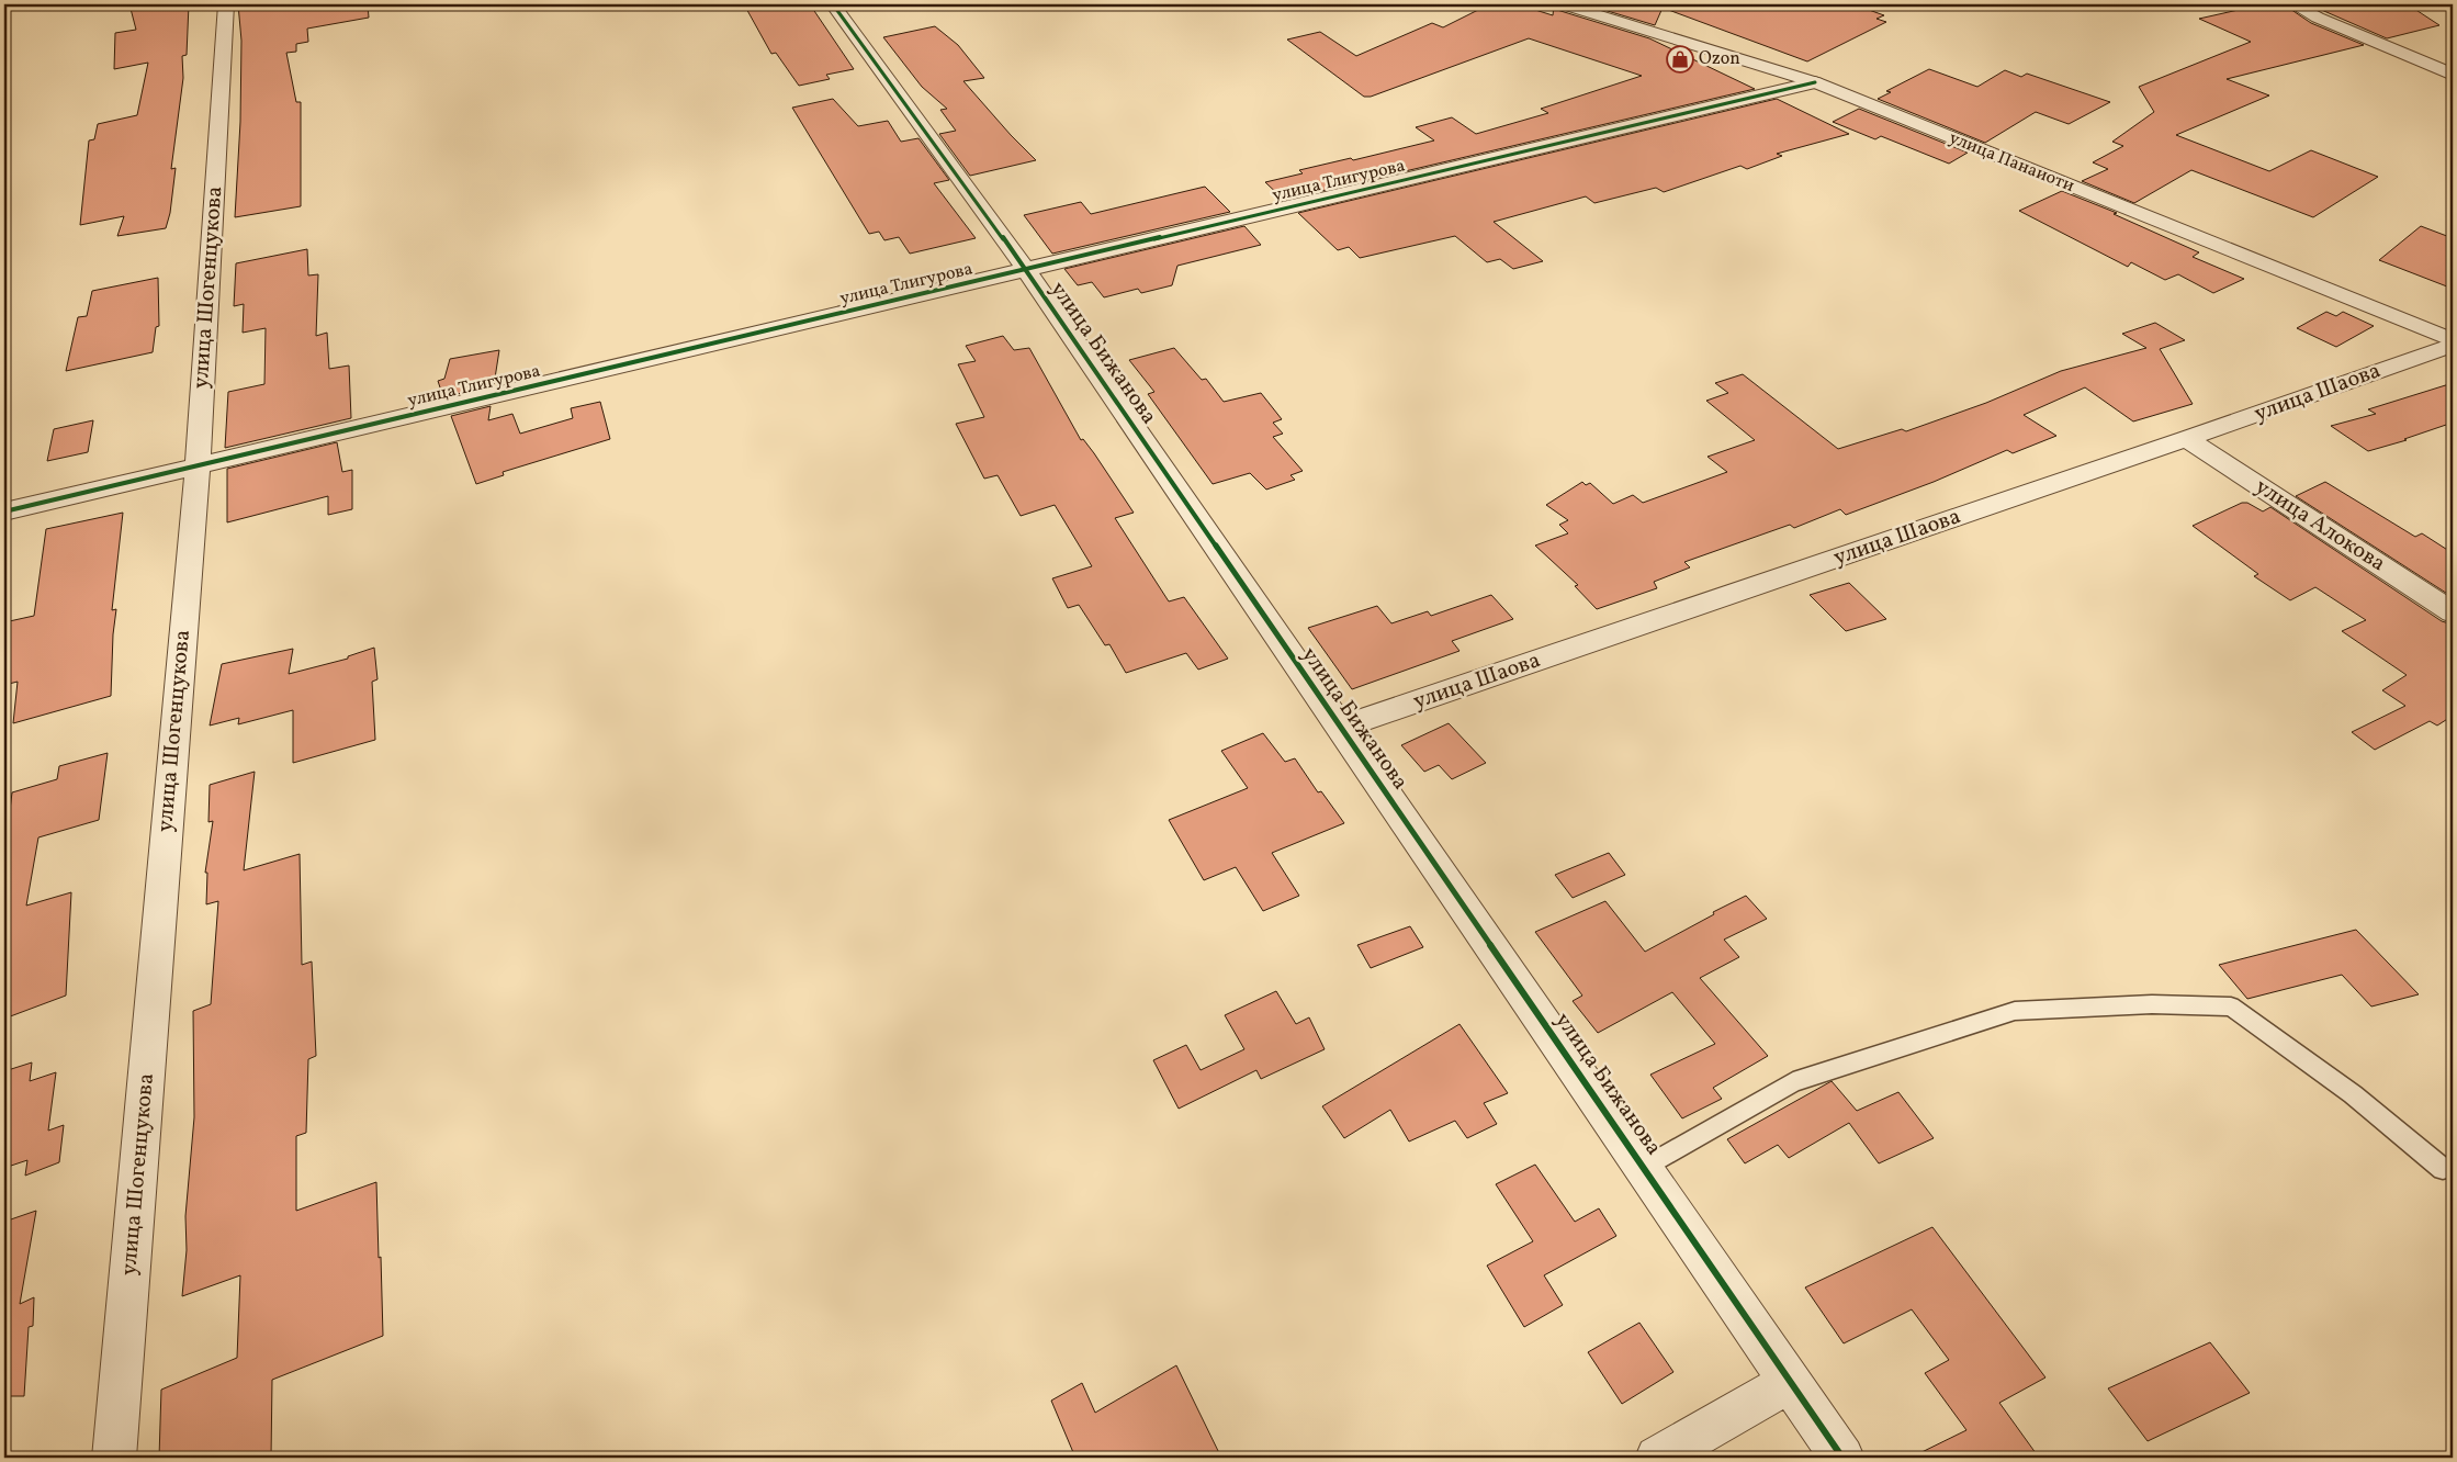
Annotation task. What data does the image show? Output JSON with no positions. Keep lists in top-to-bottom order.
{
  "streets": {
    "street": [
      "улица Панаиоти",
      "улица Тлигурова",
      "улица Шогенцукова",
      "улица Бижанова",
      "улица Шаова",
      "улица Алокова"
    ]
  },
  "crossings": [
    ["улица Панаиоти", "улица Тлигурова"],
    ["улица Панаиоти", "улица Шаова"],
    ["улица Тлигурова", "улица Шогенцукова"],
    ["улица Тлигурова", "улица Бижанова"],
    ["улица Бижанова", "улица Шаова"],
    ["улица Шаова", "улица Алокова"]
  ],
  "places": {
    "shop": ["Ozon"]
  }
}
